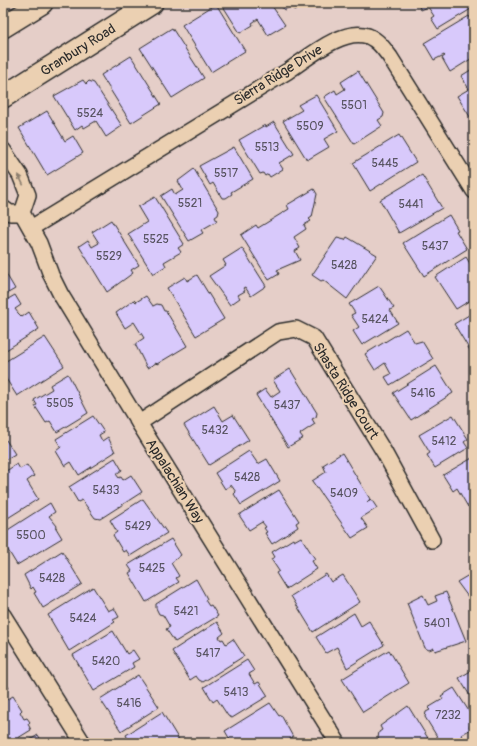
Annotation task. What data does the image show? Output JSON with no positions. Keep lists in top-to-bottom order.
{
  "streets": {
    "main road": ["Granbury Road"],
    "street": ["Sierra Ridge Drive", "Shasta Ridge Court", "Appalachian Way"]
  },
  "crossings": [
    ["Sierra Ridge Drive", "Appalachian Way"],
    ["Shasta Ridge Court", "Appalachian Way"]
  ],
  "house_numbers": [
    "5501",
    "5524",
    "5509",
    "5513",
    "5445",
    "5517",
    "5521",
    "5441",
    "5525",
    "5437",
    "5529",
    "5428",
    "5424",
    "5416",
    "5505",
    "5437",
    "5432",
    "5412",
    "5428",
    "5433",
    "5409",
    "5429",
    "5500",
    "5425",
    "5428",
    "5421",
    "5424",
    "5401",
    "5417",
    "5420",
    "5413",
    "5416",
    "7232"
  ]
}
